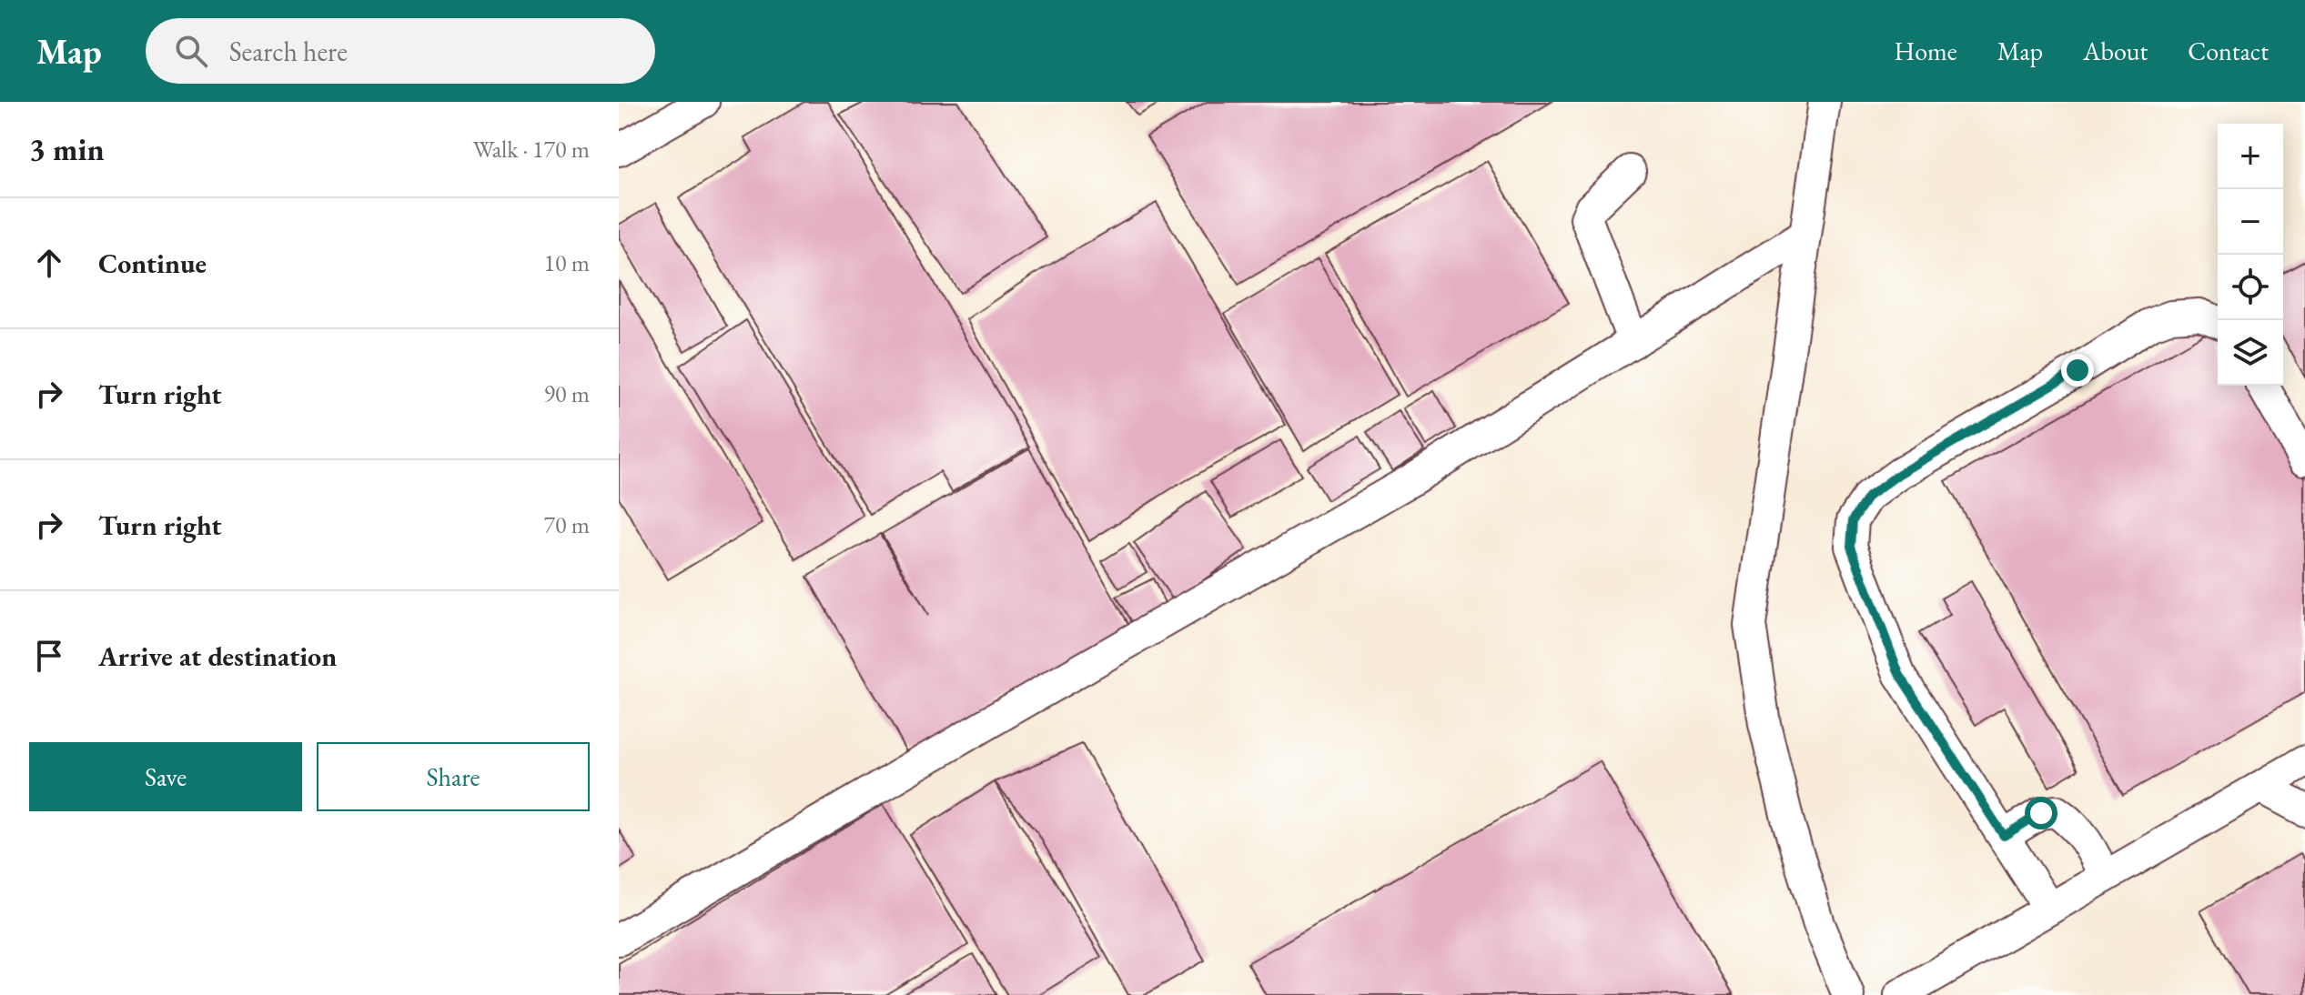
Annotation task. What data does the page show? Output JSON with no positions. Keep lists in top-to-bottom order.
{
  "page": {
    "header": "Map",
    "search": "Search here",
    "nav": [
      "Home",
      "Map",
      "About",
      "Contact"
    ],
    "heading": ["3 min", "Walk · 170 m"],
    "map_buttons": ["+", "−"],
    "list": [
      ["Continue", "10 m"],
      ["Turn right", "90 m"],
      ["Turn right", "70 m"],
      "Arrive at destination"
    ],
    "buttons": ["Save", "Share"]
  }
}
